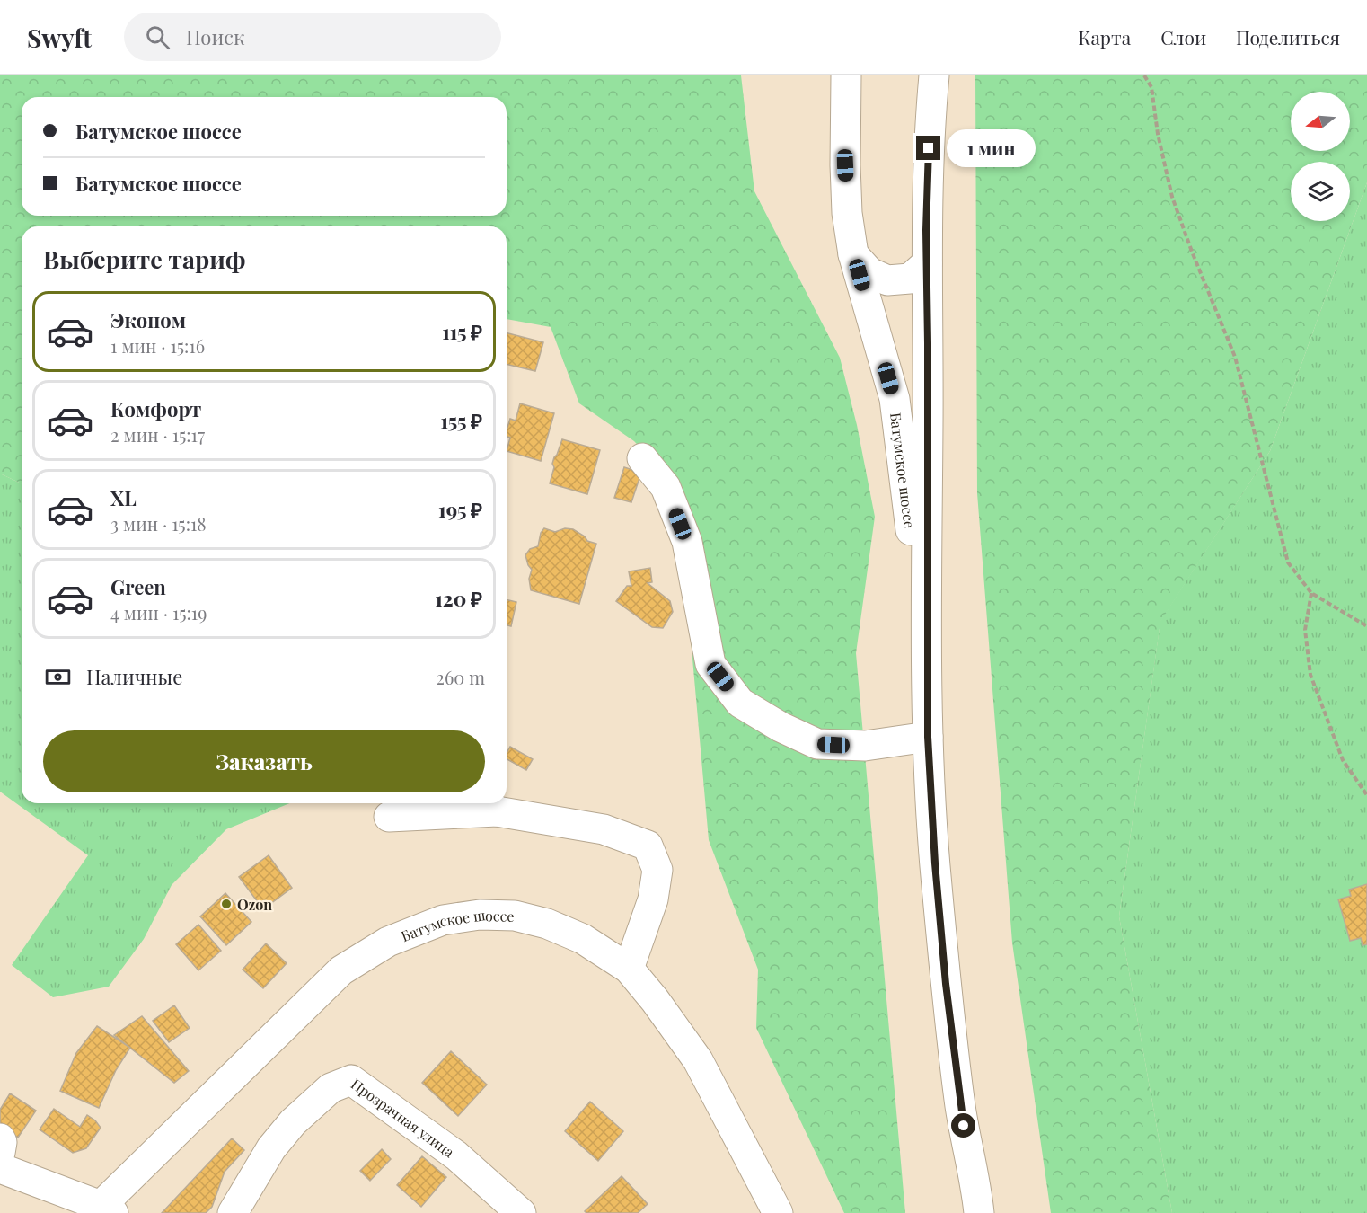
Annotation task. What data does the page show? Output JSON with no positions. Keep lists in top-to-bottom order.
{
  "streets": {
    "main road": ["Батумское шоссе", "Прозрачная улица"]
  },
  "places": ["Ozon"],
  "north": "left",
  "page": {
    "header": "Swyft",
    "search": "Поиск",
    "nav": ["Карта", "Слои", "Поделиться"],
    "banner": ["Батумское шоссе", "Батумское шоссе"],
    "bubble": "1 мин",
    "heading": "Выберите тариф",
    "list": [
      {
        "name": "Эконом",
        "note": "1 мин · 15:16",
        "value": "115 ₽"
      },
      {
        "name": "Комфорт",
        "note": "2 мин · 15:17",
        "value": "155 ₽"
      },
      {
        "name": "XL",
        "note": "3 мин · 15:18",
        "value": "195 ₽"
      },
      {
        "name": "Green",
        "note": "4 мин · 15:19",
        "value": "120 ₽"
      }
    ],
    "pay": ["Наличные", "260 m"],
    "buttons": "Заказать"
  }
}
